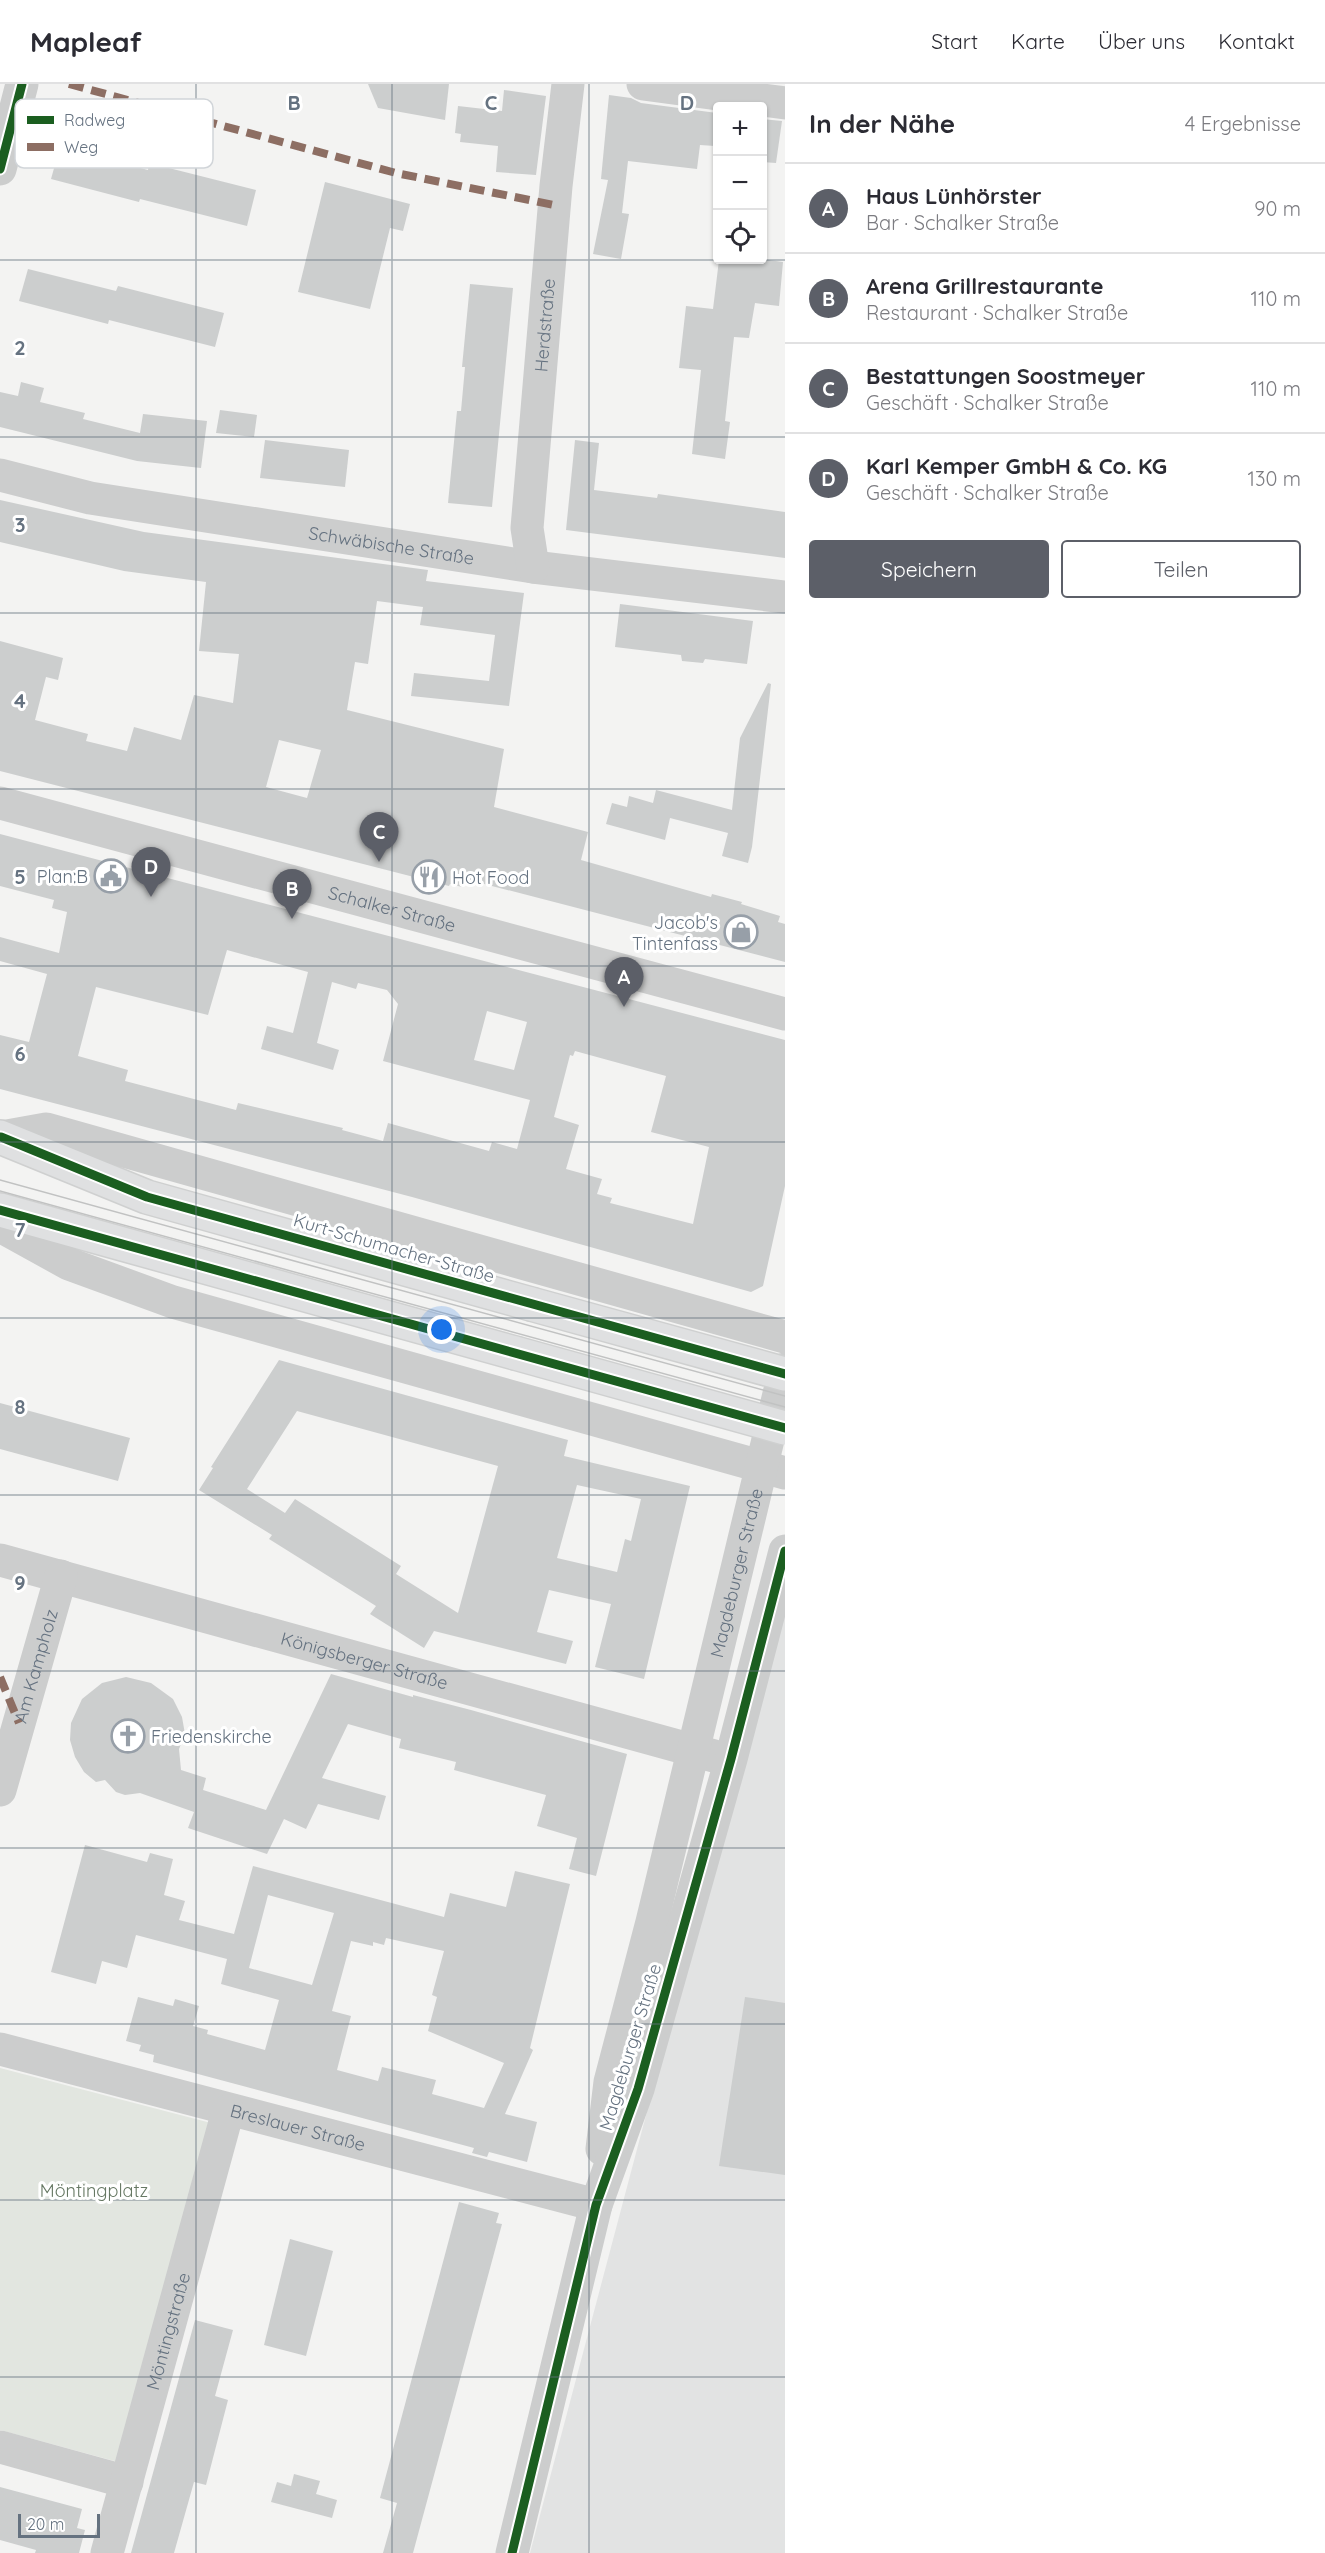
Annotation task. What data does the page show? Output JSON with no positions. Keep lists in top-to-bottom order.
{
  "streets": {
    "main road": ["Kurt-Schumacher-Straße"],
    "street": [
      "Herdstraße",
      "Schwäbische Straße",
      "Schalker Straße",
      "Magdeburger Straße",
      "Königsberger Straße",
      "Am Kampholz",
      "Breslauer Straße",
      "Möntingstraße"
    ]
  },
  "crossings": [
    ["Herdstraße", "Schwäbische Straße"],
    ["Magdeburger Straße", "Königsberger Straße"],
    ["Magdeburger Straße", "Breslauer Straße"],
    ["Königsberger Straße", "Am Kampholz"],
    ["Breslauer Straße", "Möntingstraße"]
  ],
  "parks": ["Möntingplatz"],
  "places": {
    "public building": ["Plan:B"],
    "restaurant": ["Hot Food"],
    "shop": ["Jacob's Tintenfass"],
    "church": ["Friedenskirche"]
  },
  "legend": ["Radweg", "Weg"],
  "scale_bar": "20 m",
  "page": {
    "header": "Mapleaf",
    "nav": [
      "Start",
      "Karte",
      "Über uns",
      "Kontakt"
    ],
    "heading": ["In der Nähe", "4 Ergebnisse"],
    "map_buttons": ["+", "−"],
    "list": [
      {
        "mark": "A",
        "name": "Haus Lünhörster",
        "note": "Bar · Schalker Straße",
        "value": "90 m"
      },
      {
        "mark": "B",
        "name": "Arena Grillrestaurante",
        "note": "Restaurant · Schalker Straße",
        "value": "110 m"
      },
      {
        "mark": "C",
        "name": "Bestattungen Soostmeyer",
        "note": "Geschäft · Schalker Straße",
        "value": "110 m"
      },
      {
        "mark": "D",
        "name": "Karl Kemper GmbH & Co. KG",
        "note": "Geschäft · Schalker Straße",
        "value": "130 m"
      }
    ],
    "buttons": ["Speichern", "Teilen"],
    "pins": [
      "C",
      "D",
      "B",
      "A"
    ],
    "scale": "20 m"
  },
  "grid": {
    "columns": ["B", "C", "D"],
    "rows": [
      "2",
      "3",
      "4",
      "5",
      "6",
      "7",
      "8",
      "9"
    ]
  }
}
